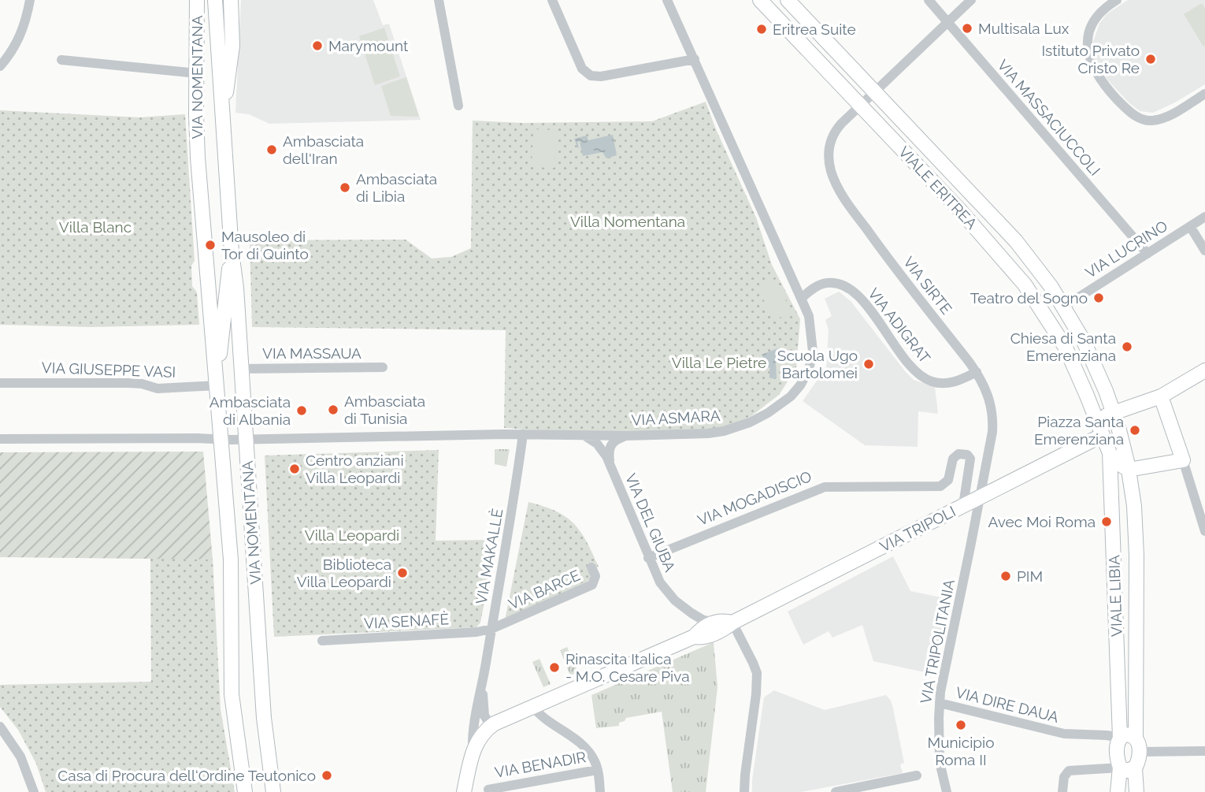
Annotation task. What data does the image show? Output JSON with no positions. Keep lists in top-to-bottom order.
{
  "streets": {
    "street": [
      "VIA NOMENTANA",
      "VIA MASSACIUCCOLI",
      "VIALE ERITREA",
      "VIA LUCRINO",
      "VIA SIRTE",
      "VIA ADIGRAT",
      "VIA MASSAUA",
      "VIA GIUSEPPE VASI",
      "VIA ASMARA",
      "VIA MOGADISCIO",
      "VIA DEL GIUBA",
      "VIA TRIPOLI",
      "VIA MAKALLÈ",
      "VIA BARCE",
      "VIALE LIBIA",
      "VIA SENAFÈ",
      "VIA TRIPOLITANIA",
      "VIA DIRE DAUA",
      "VIA BENADIR"
    ]
  },
  "crossings": [
    ["VIA NOMENTANA", "VIA MASSAUA"],
    ["VIA NOMENTANA", "VIA GIUSEPPE VASI"],
    ["VIA NOMENTANA", "VIA ASMARA"],
    ["VIA MASSACIUCCOLI", "VIA LUCRINO"],
    ["VIA MASSACIUCCOLI", "VIA SIRTE"],
    ["VIALE ERITREA", "VIA LUCRINO"],
    ["VIALE ERITREA", "VIA SIRTE"],
    ["VIA SIRTE", "VIA ADIGRAT"],
    ["VIA SIRTE", "VIA TRIPOLI"],
    ["VIA SIRTE", "VIA TRIPOLITANIA"],
    ["VIA ADIGRAT", "VIA ASMARA"],
    ["VIA ASMARA", "VIA DEL GIUBA"],
    ["VIA ASMARA", "VIA MAKALLÈ"],
    ["VIA MOGADISCIO", "VIA DEL GIUBA"],
    ["VIA MOGADISCIO", "VIA TRIPOLI"],
    ["VIA DEL GIUBA", "VIA TRIPOLI"],
    ["VIA TRIPOLI", "VIA MAKALLÈ"],
    ["VIA TRIPOLI", "VIA TRIPOLITANIA"],
    ["VIA MAKALLÈ", "VIA BARCE"],
    ["VIA MAKALLÈ", "VIA SENAFÈ"],
    ["VIA BARCE", "VIA SENAFÈ"],
    ["VIALE LIBIA", "VIA DIRE DAUA"],
    ["VIA TRIPOLITANIA", "VIA DIRE DAUA"]
  ],
  "parks": [
    "Villa Nomentana",
    "Villa Blanc",
    "Villa Le Pietre",
    "Villa Leopardi"
  ],
  "places": [
    "Multisala Lux",
    "Eritrea Suite",
    "Marymount",
    "Istituto Privato Cristo Re",
    "Ambasciata dell'Iran",
    "Ambasciata di Libia",
    "Mausoleo di Tor di Quinto",
    "Teatro del Sogno",
    "Chiesa di Santa Emerenziana",
    "Scuola Ugo Bartolomei",
    "Ambasciata di Tunisia",
    "Ambasciata di Albania",
    "Piazza Santa Emerenziana",
    "Centro anziani Villa Leopardi",
    "Avec Moi Roma",
    "Biblioteca Villa Leopardi",
    "PIM",
    "Rinascita Italica - M.O. Cesare Piva",
    "Municipio Roma II",
    "Casa di Procura dell‘Ordine Teutonico"
  ]
}
